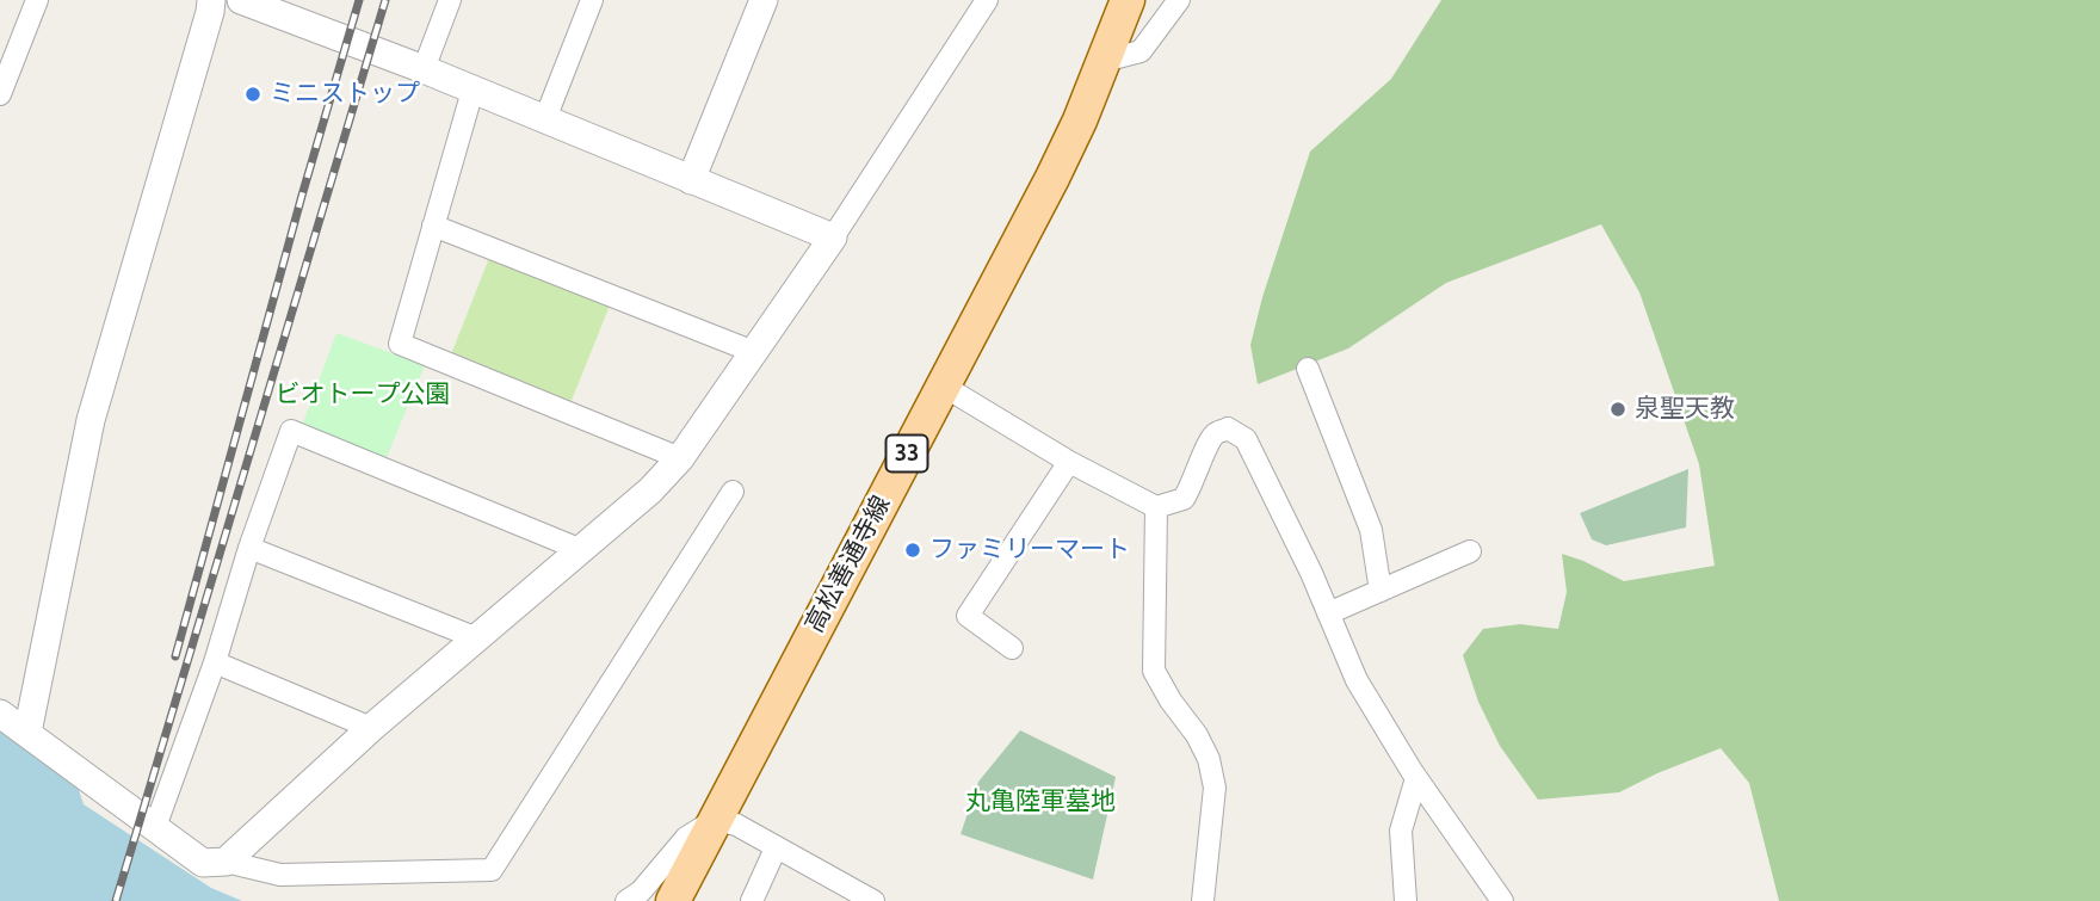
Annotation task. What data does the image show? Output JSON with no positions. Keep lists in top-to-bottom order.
{
  "streets": {
    "main road": ["33", "高松善通寺線"]
  },
  "parks": ["ビオトープ公園", "丸亀陸軍墓地"],
  "places": ["ミニストップ", "泉聖天教", "ファミリーマート"]
}
